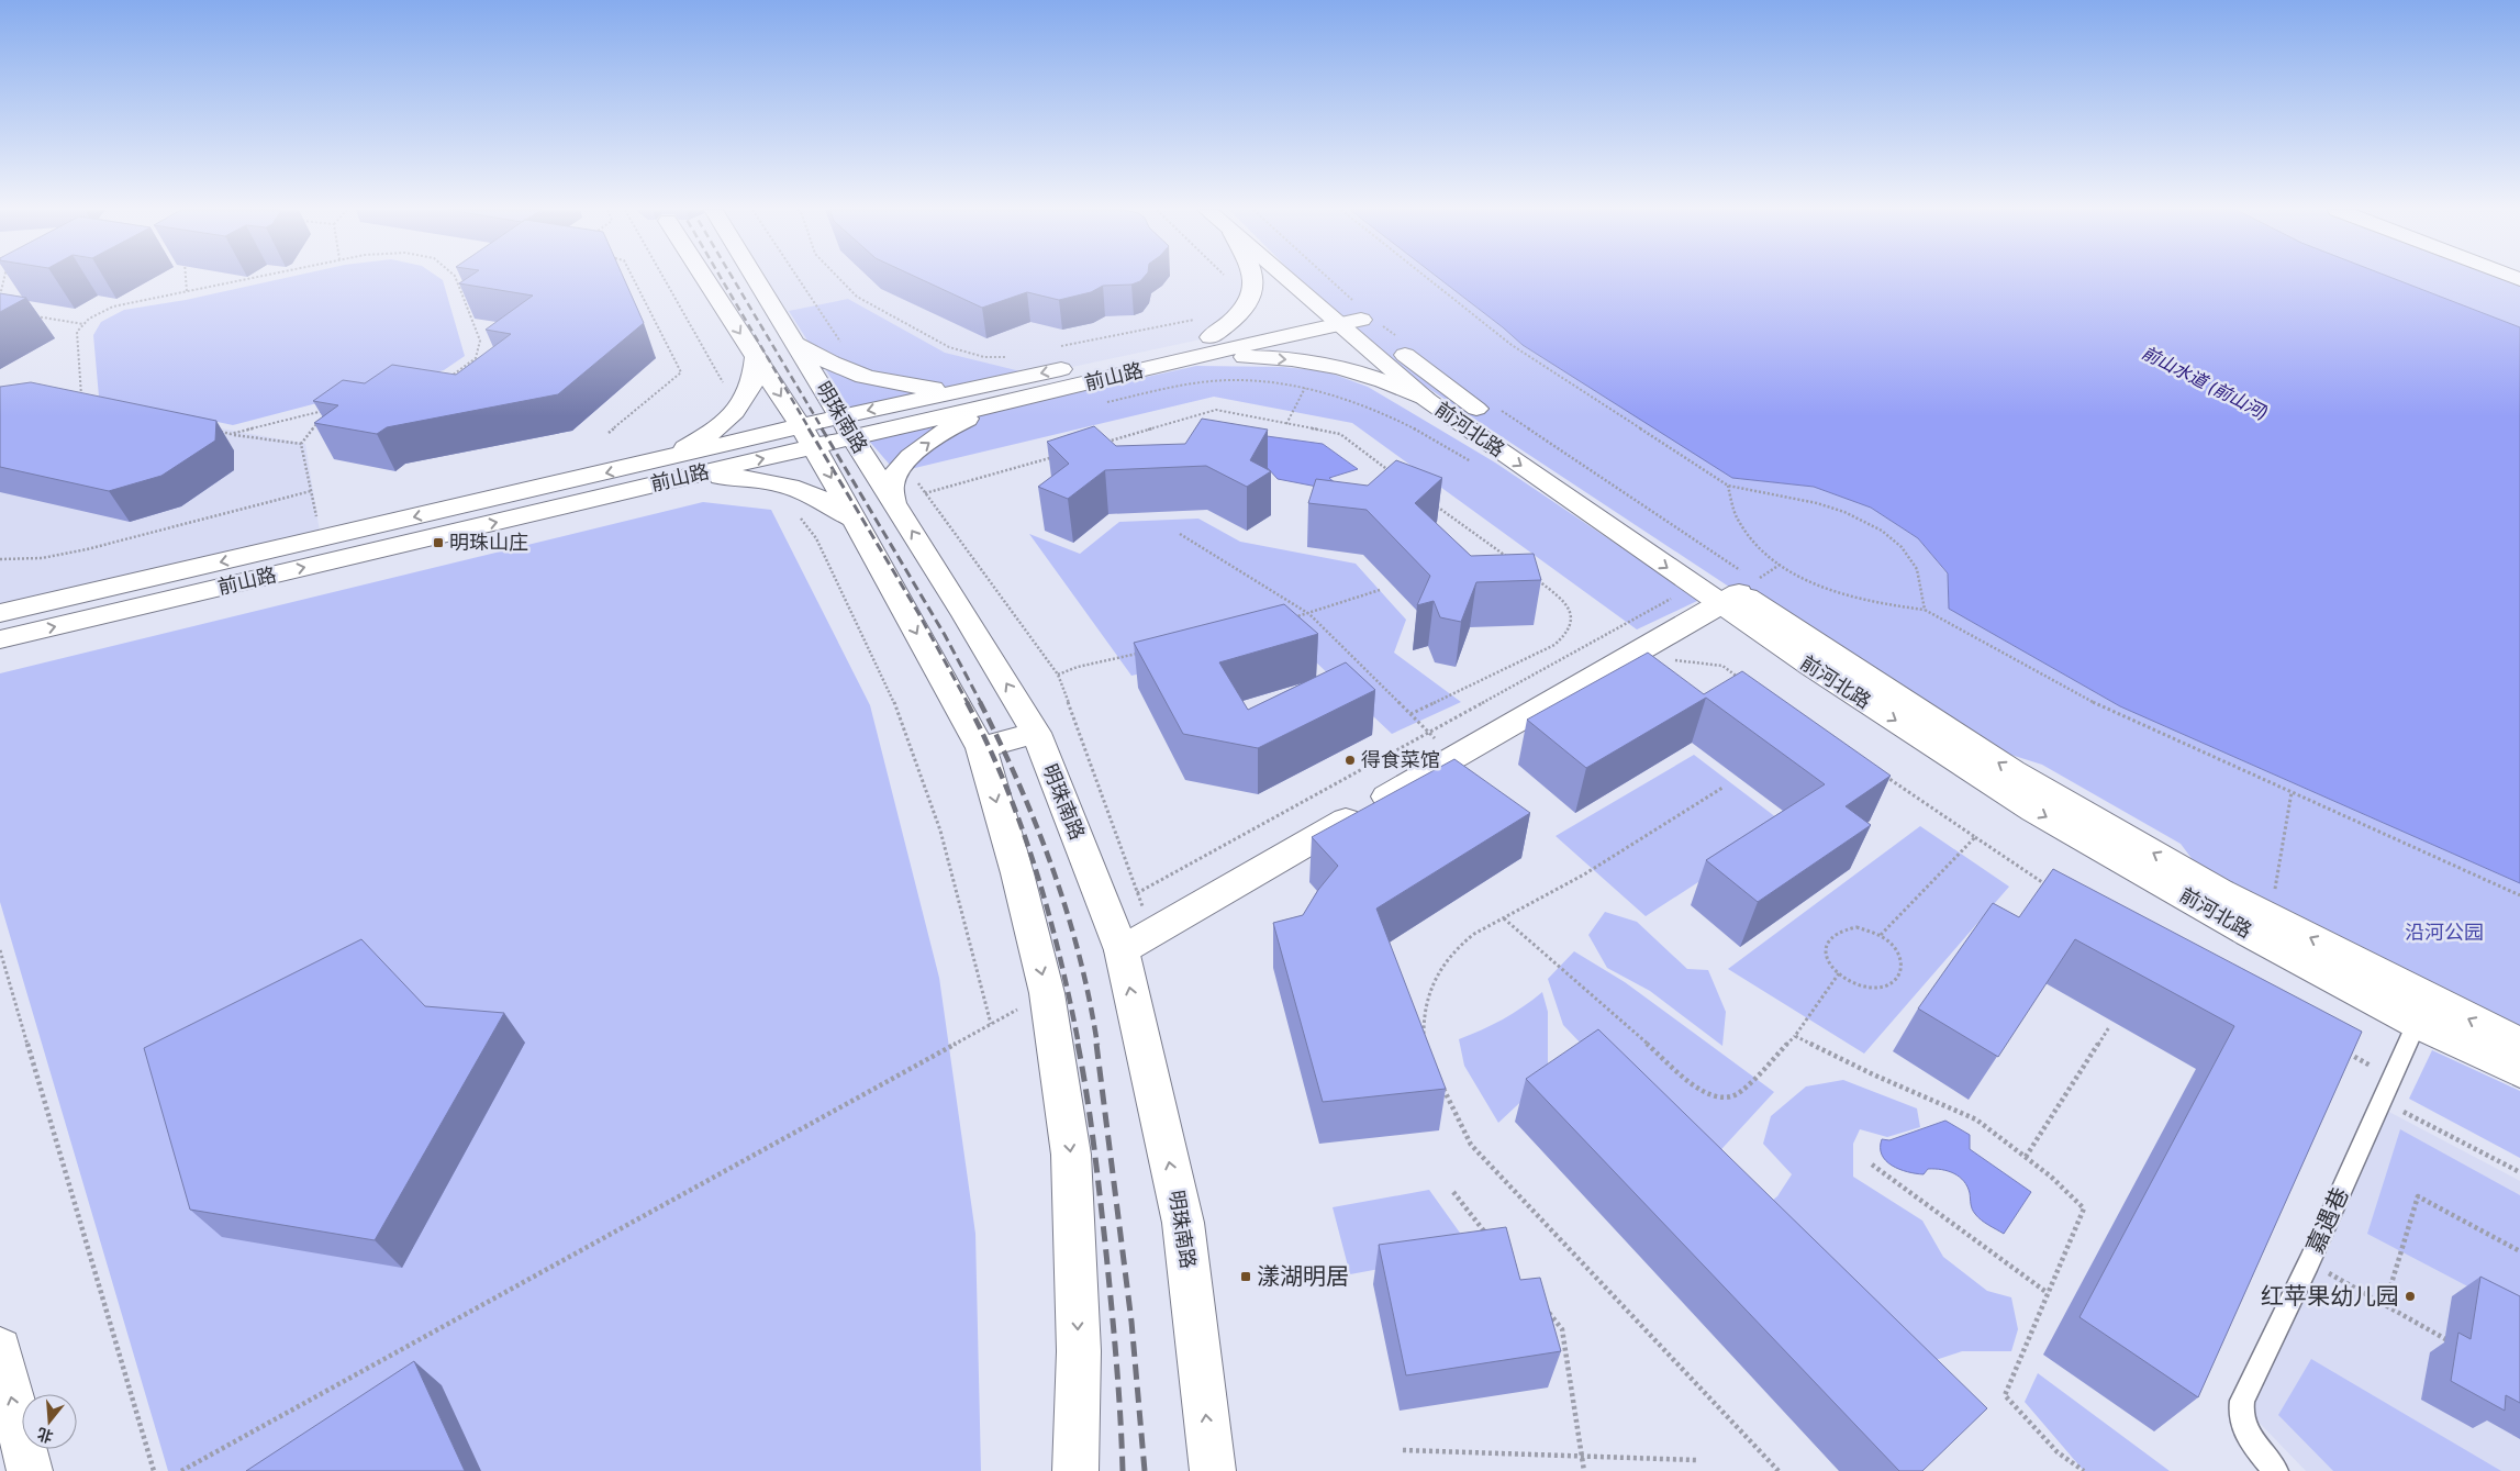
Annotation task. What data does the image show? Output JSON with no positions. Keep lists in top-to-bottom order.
{
  "streets": {
    "main road": ["前山路", "明珠南路", "前河北路"],
    "lane": ["嘉遇巷"]
  },
  "crossings": [
    ["前山路", "明珠南路"],
    ["前山路", "前河北路"],
    ["前河北路", "嘉遇巷"]
  ],
  "water": ["前山水道 (前山河)"],
  "parks": ["沿河公园"],
  "places": {
    "transit": ["明珠山庄", "漾湖明居"],
    "other": ["得食菜馆", "红苹果幼儿园"]
  },
  "north": "bottom"
}
